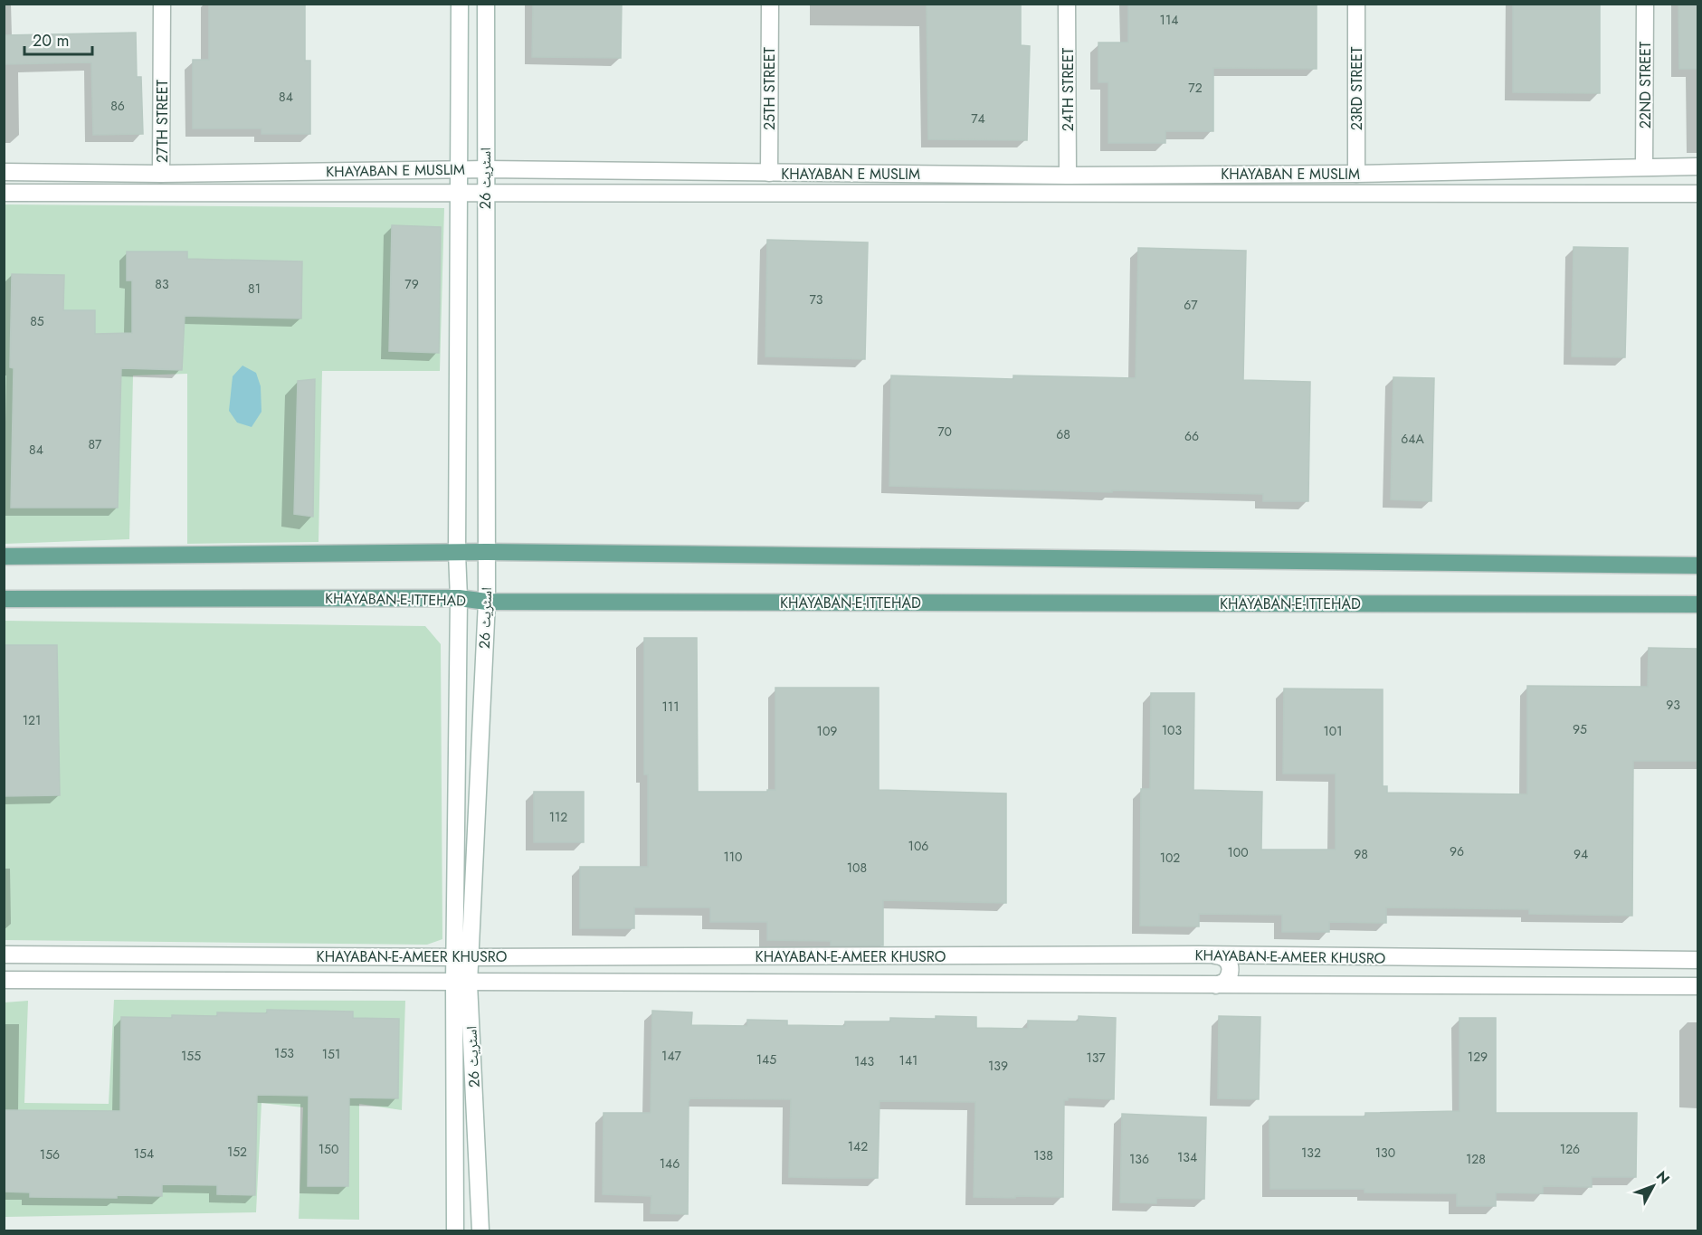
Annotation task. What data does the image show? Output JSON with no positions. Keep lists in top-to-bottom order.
{
  "streets": {
    "main road": ["KHAYABAN-E-ITTEHAD"],
    "street": [
      "22ND STREET",
      "25TH STREET",
      "23RD STREET",
      "24TH STREET",
      "27TH STREET",
      "KHAYABAN E MUSLIM",
      "اسٹریٹ 26",
      "KHAYABAN-E-AMEER KHUSRO"
    ]
  },
  "crossings": [
    ["22ND STREET", "KHAYABAN E MUSLIM"],
    ["25TH STREET", "KHAYABAN E MUSLIM"],
    ["23RD STREET", "KHAYABAN E MUSLIM"],
    ["24TH STREET", "KHAYABAN E MUSLIM"],
    ["27TH STREET", "KHAYABAN E MUSLIM"],
    ["KHAYABAN E MUSLIM", "اسٹریٹ 26"],
    ["اسٹریٹ 26", "KHAYABAN-E-ITTEHAD"],
    ["اسٹریٹ 26", "KHAYABAN-E-AMEER KHUSRO"]
  ],
  "house_numbers": [
    "114",
    "72",
    "84",
    "86",
    "74",
    "83",
    "79",
    "81",
    "73",
    "67",
    "85",
    "70",
    "68",
    "66",
    "64A",
    "87",
    "84",
    "93",
    "111",
    "121",
    "95",
    "103",
    "109",
    "101",
    "112",
    "106",
    "96",
    "100",
    "98",
    "94",
    "110",
    "102",
    "108",
    "153",
    "151",
    "155",
    "147",
    "129",
    "137",
    "145",
    "141",
    "143",
    "139",
    "142",
    "150",
    "126",
    "152",
    "132",
    "130",
    "154",
    "156",
    "138",
    "134",
    "136",
    "128",
    "146"
  ],
  "scale_bar": "20 m",
  "north": "top right"
}
